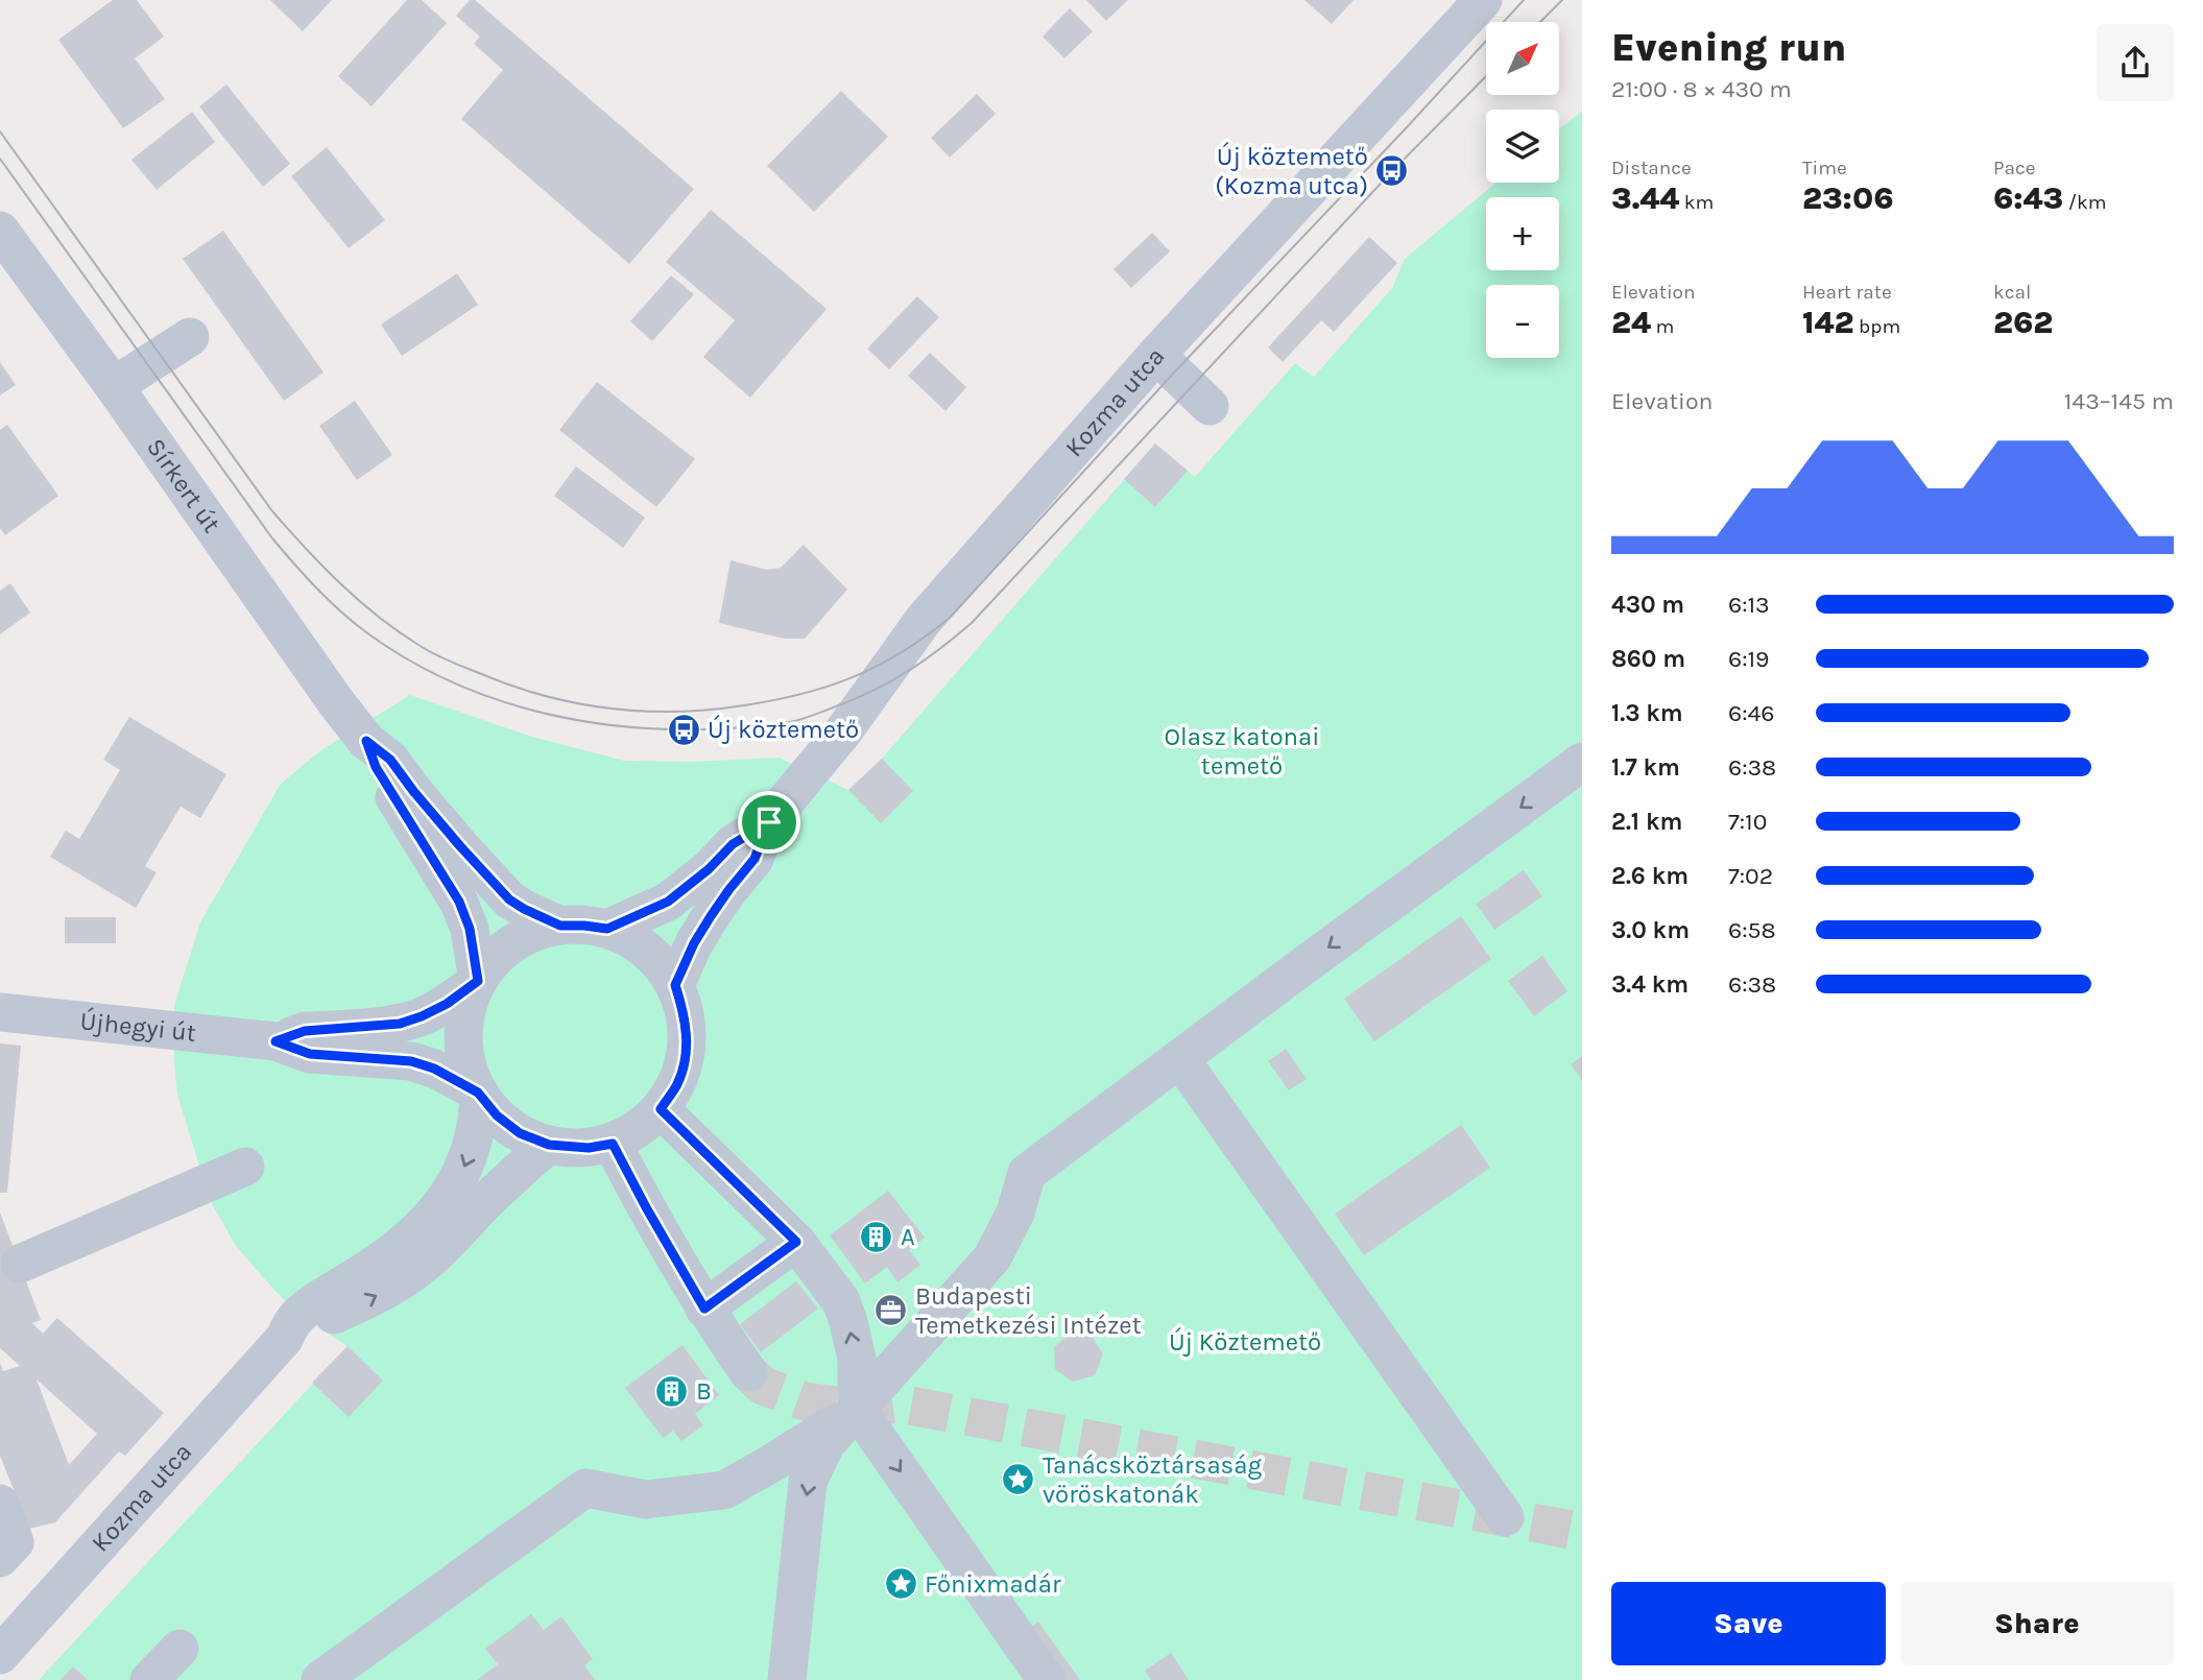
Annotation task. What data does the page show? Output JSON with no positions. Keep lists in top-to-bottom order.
{
  "streets": {
    "street": ["Kozma utca", "Sírkert út", "Újhegyi út"]
  },
  "crossings": [
    ["Kozma utca", "Sírkert út"],
    ["Kozma utca", "Újhegyi út"],
    ["Sírkert út", "Újhegyi út"]
  ],
  "parks": ["Olasz katonai temető", "Új Köztemető"],
  "places": {
    "bus stop": ["Új köztemető (Kozma utca)", "Új köztemető"],
    "building": ["A", "B"],
    "office": ["Budapesti Temetkezési Intézet"],
    "place": ["Tanácsköztársaság vöröskatonák", "Főnixmadár"]
  },
  "north": "top right",
  "page": {
    "heading": ["Evening run", "21:00 · 8 × 430 m"],
    "map_buttons": ["+", "−"],
    "stats": [
      ["Distance", "3.44 km"],
      ["Time", "23:06"],
      ["Pace", "6:43 /km"],
      ["Elevation", "24 m"],
      ["Heart rate", "142 bpm"],
      ["kcal", "262"]
    ],
    "chart": ["Elevation", "143–145 m"],
    "list": [
      {
        "name": "430 m",
        "note": "6:13"
      },
      {
        "name": "860 m",
        "note": "6:19"
      },
      {
        "name": "1.3 km",
        "note": "6:46"
      },
      {
        "name": "1.7 km",
        "note": "6:38"
      },
      {
        "name": "2.1 km",
        "note": "7:10"
      },
      {
        "name": "2.6 km",
        "note": "7:02"
      },
      {
        "name": "3.0 km",
        "note": "6:58"
      },
      {
        "name": "3.4 km",
        "note": "6:38"
      }
    ],
    "buttons": ["Save", "Share"]
  }
}
